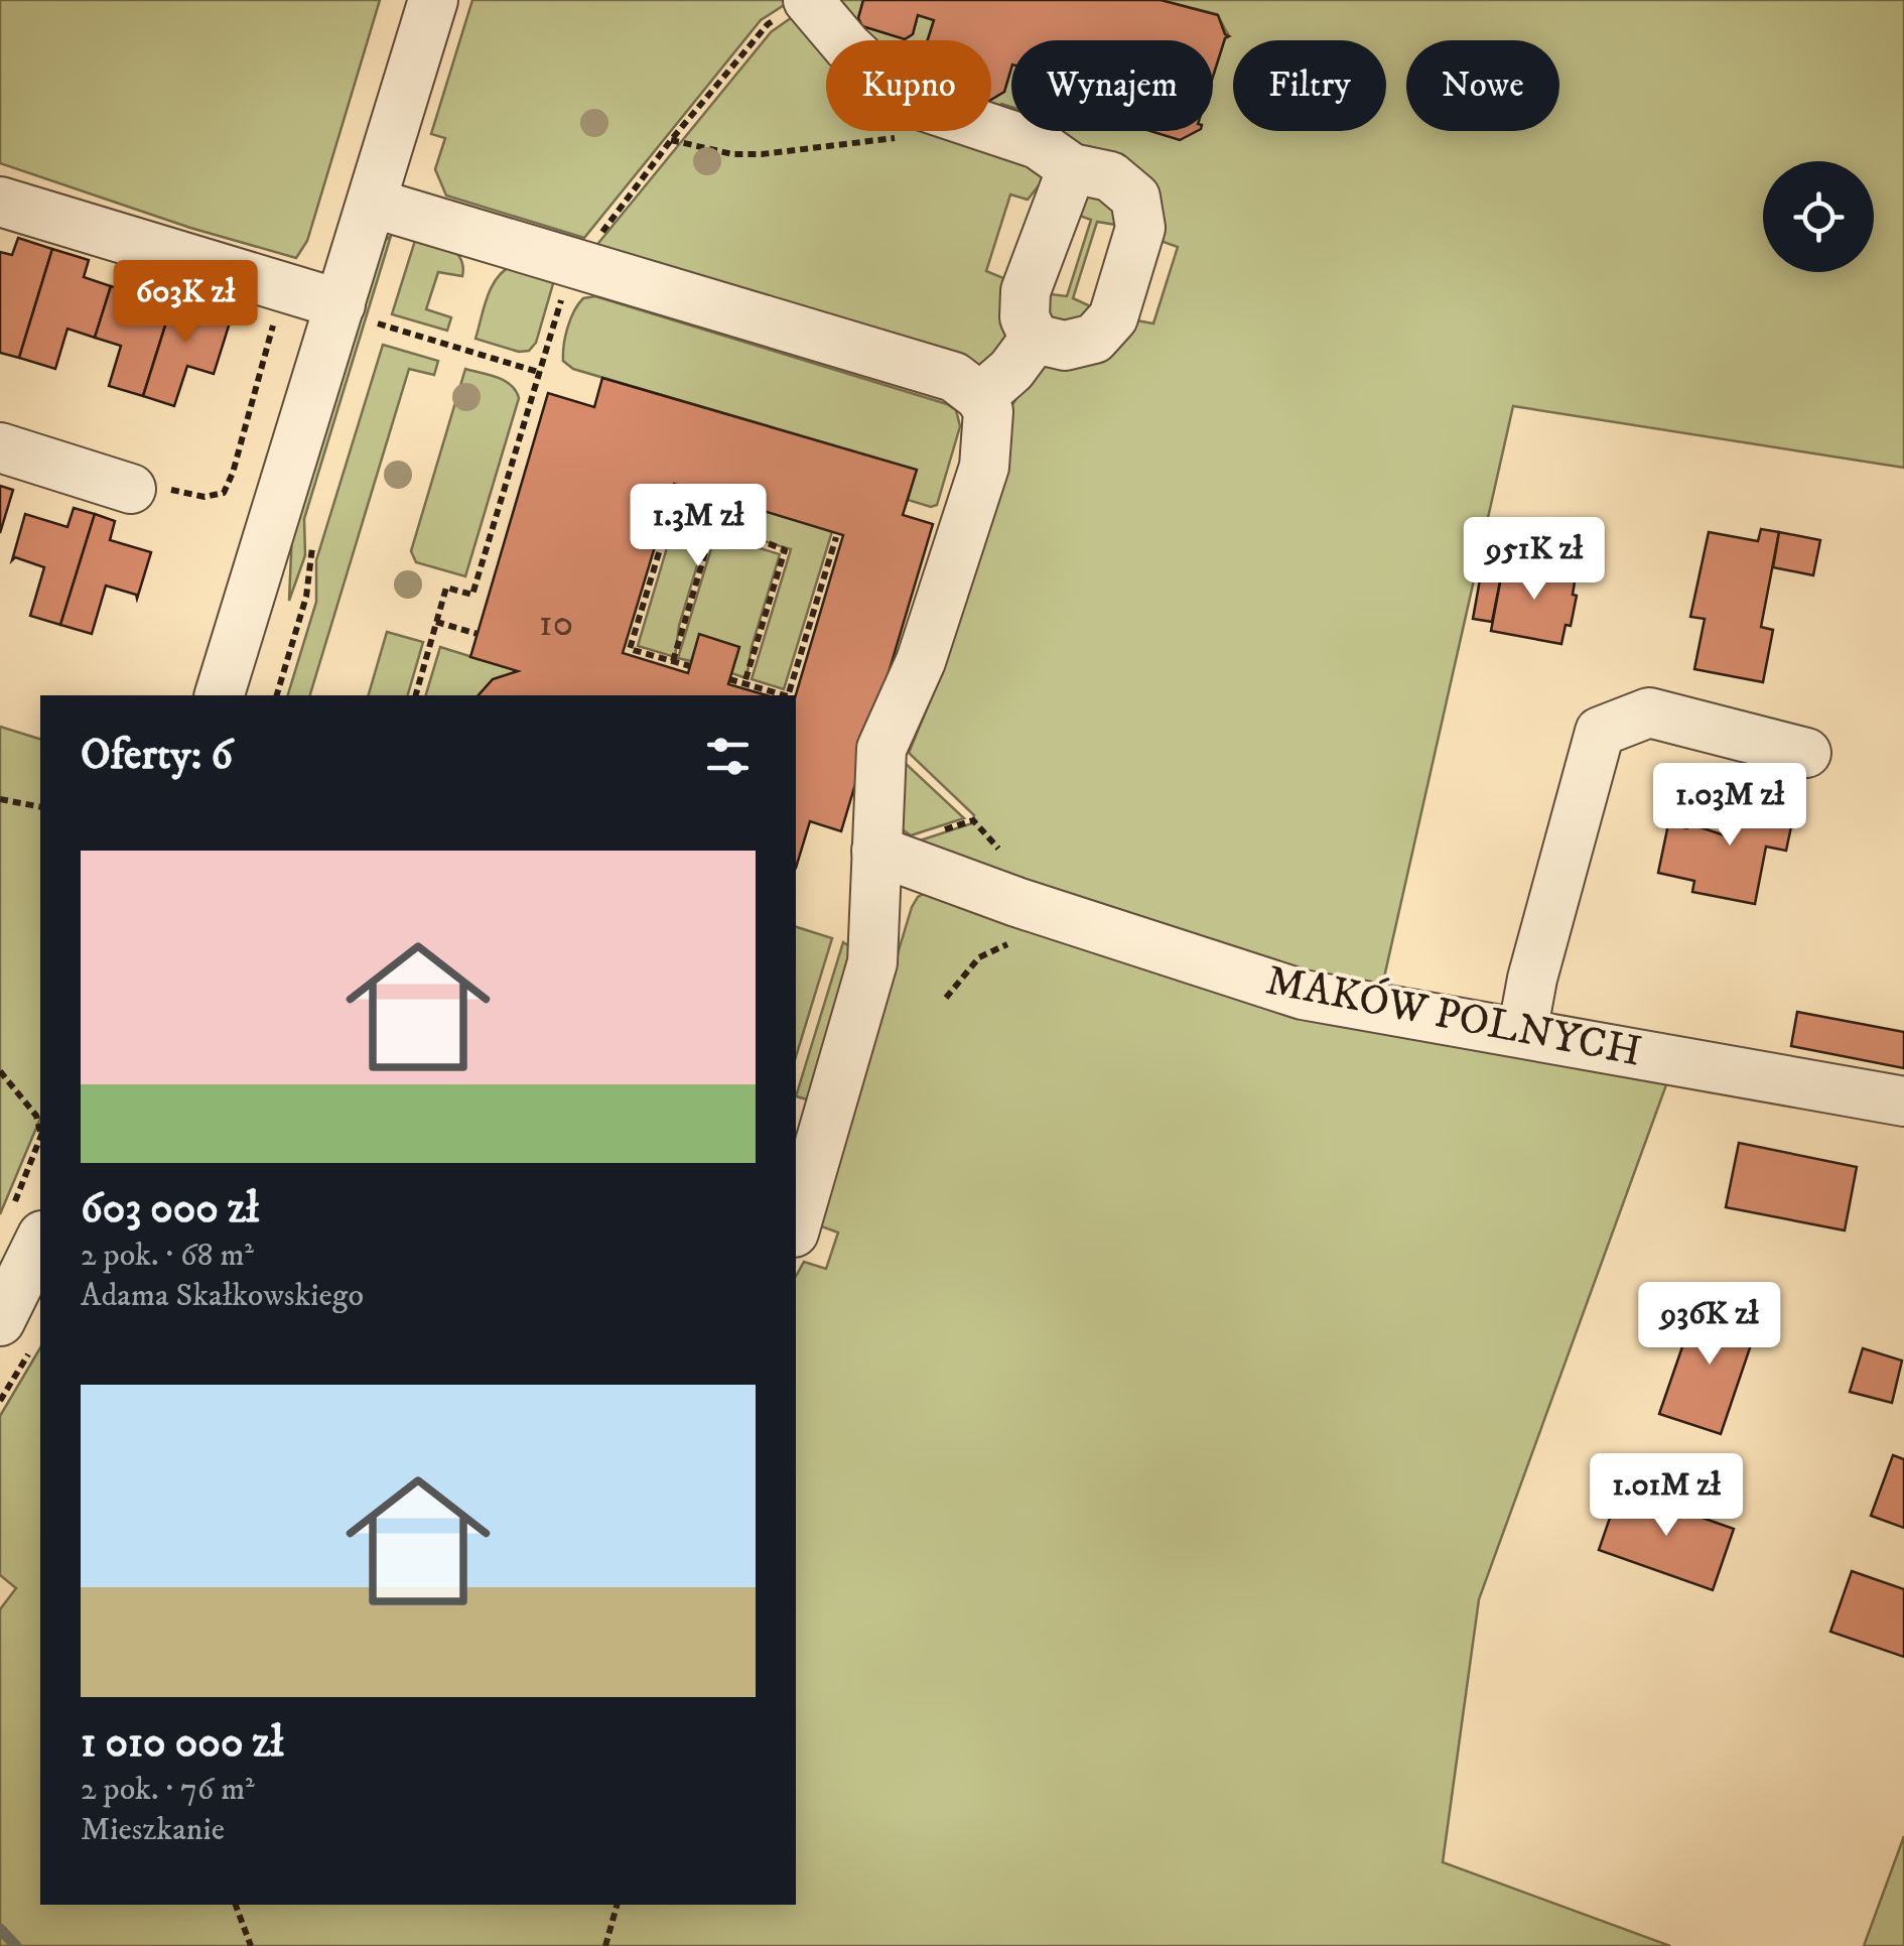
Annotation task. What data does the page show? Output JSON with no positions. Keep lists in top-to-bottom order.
{
  "streets": {
    "street": ["MAKÓW POLNYCH"]
  },
  "house_numbers": ["10"],
  "page": {
    "chip": [
      "Kupno",
      "Wynajem",
      "Filtry",
      "Nowe"
    ],
    "price": [
      "603K zł",
      "1.3M zł",
      "951K zł",
      "1.03M zł",
      "936K zł",
      "1.01M zł"
    ],
    "heading": "Oferty: 6",
    "list": [
      {
        "name": "603 000 zł",
        "note": "2 pok. · 68 m² · Adama Skałkowskiego"
      },
      {
        "name": "1 010 000 zł",
        "note": "2 pok. · 76 m² · Mieszkanie"
      }
    ]
  }
}
